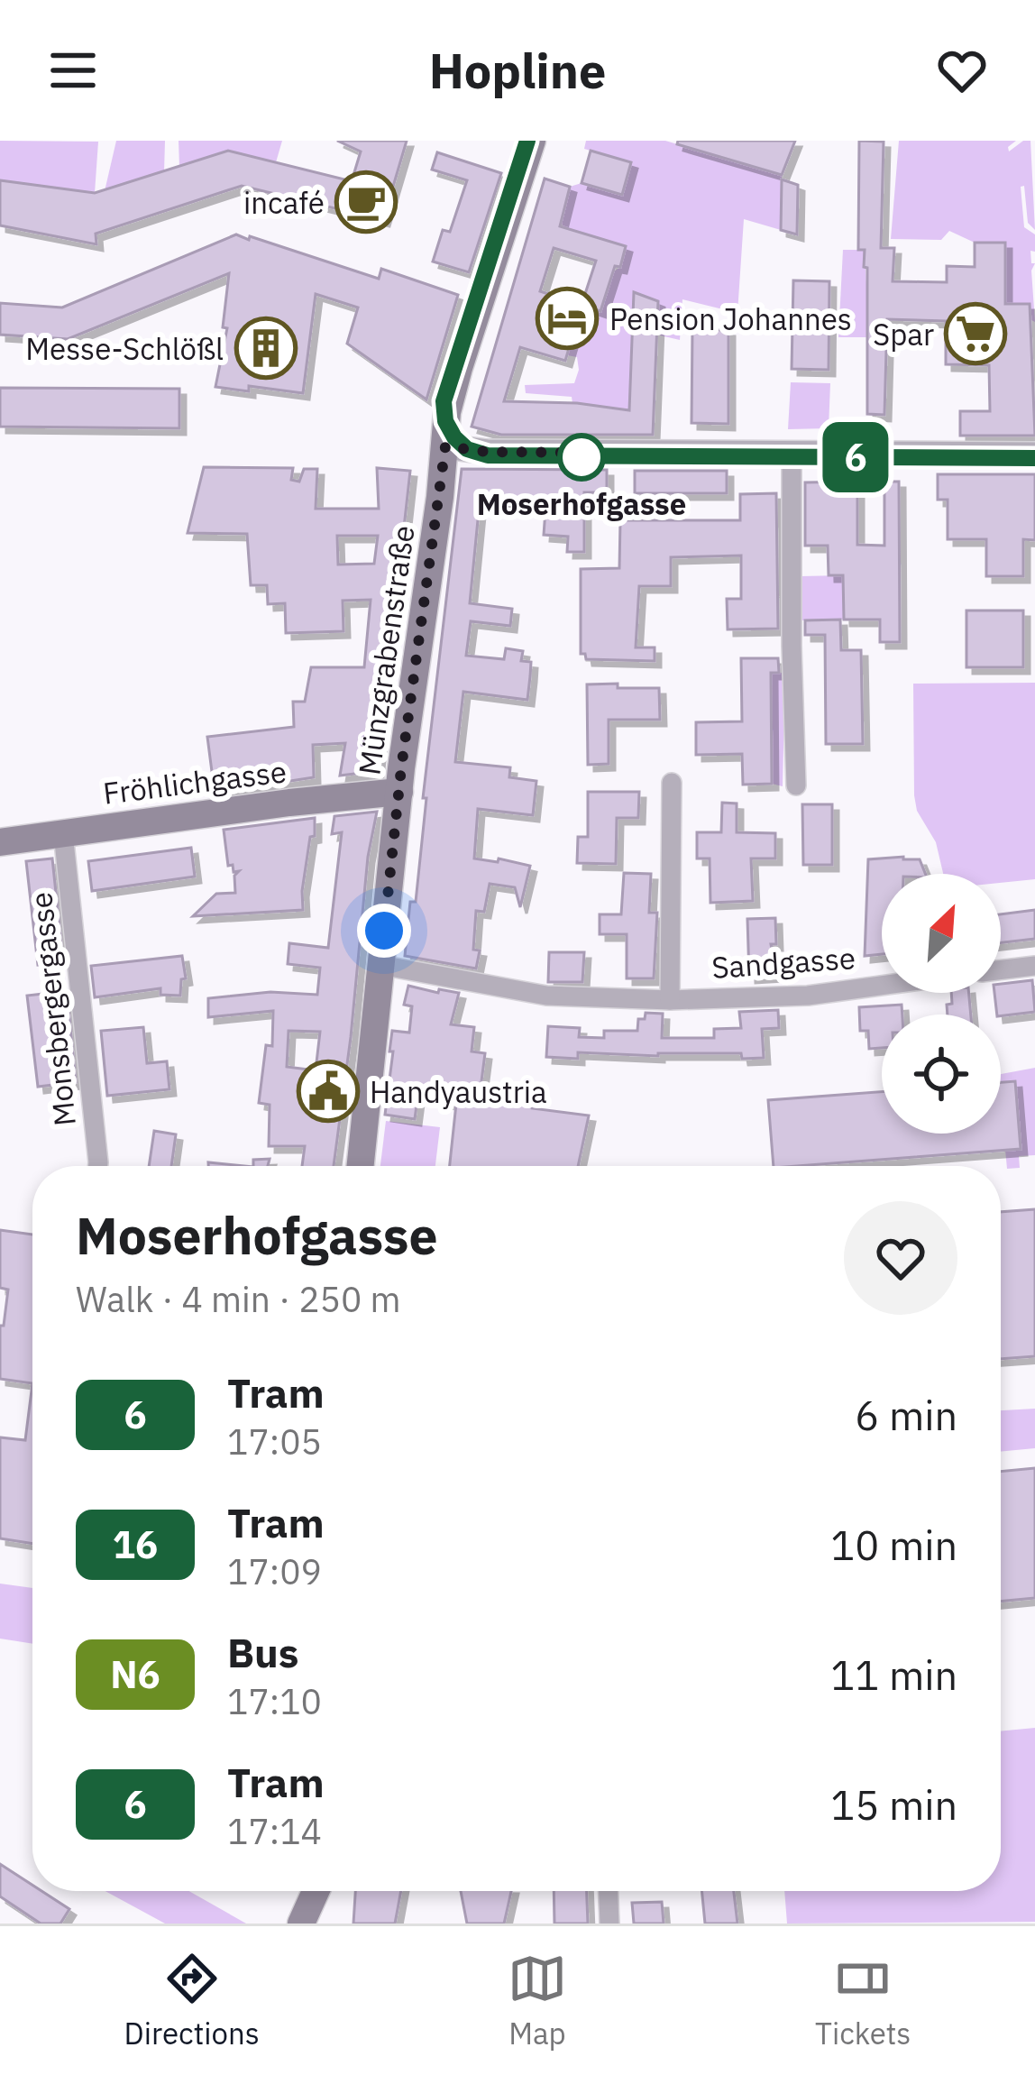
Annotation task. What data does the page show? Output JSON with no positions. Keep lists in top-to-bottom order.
{
  "streets": {
    "main road": ["Münzgrabenstraße", "Fröhlichgasse"],
    "street": ["Sandgasse", "Monsbergergasse"]
  },
  "crossings": [
    ["Münzgrabenstraße", "Fröhlichgasse"],
    ["Münzgrabenstraße", "Sandgasse"],
    ["Fröhlichgasse", "Monsbergergasse"]
  ],
  "places": {
    "cafe": ["incafé"],
    "hotel": ["Pension Johannes"],
    "supermarket": ["Spar"],
    "building": ["Messe-Schlößl"],
    "other": ["Moserhofgasse"],
    "public building": ["Handyaustria"]
  },
  "lines": ["tram line 6"],
  "north": "top right",
  "page": {
    "header": "Hopline",
    "on_map": "6",
    "heading": ["Moserhofgasse", "Walk · 4 min · 250 m"],
    "list": [
      {
        "mark": "6",
        "name": "Tram",
        "note": "17:05",
        "value": "6 min"
      },
      {
        "mark": "16",
        "name": "Tram",
        "note": "17:09",
        "value": "10 min"
      },
      {
        "mark": "N6",
        "name": "Bus",
        "note": "17:10",
        "value": "11 min"
      },
      {
        "mark": "6",
        "name": "Tram",
        "note": "17:14",
        "value": "15 min"
      }
    ],
    "tabs": ["Directions", "Map", "Tickets"]
  }
}
